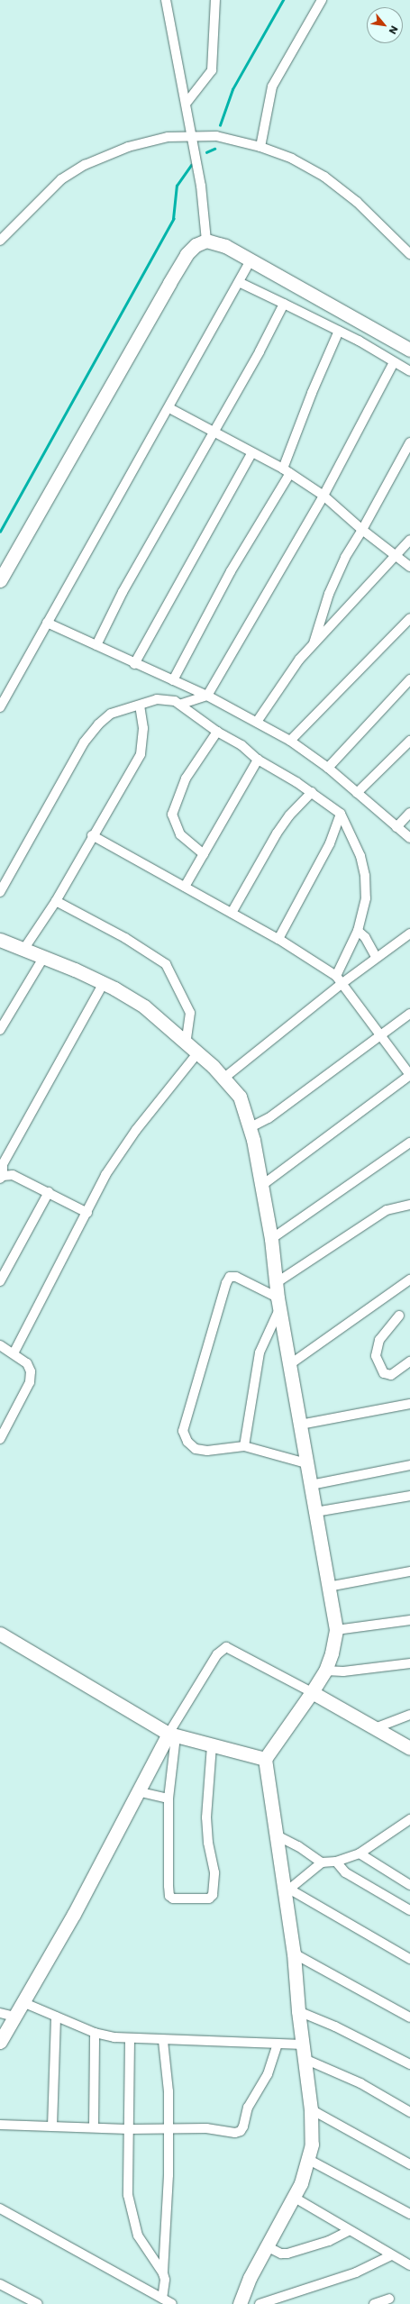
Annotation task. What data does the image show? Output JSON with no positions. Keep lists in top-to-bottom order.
{
  "north": "bottom right"
}
